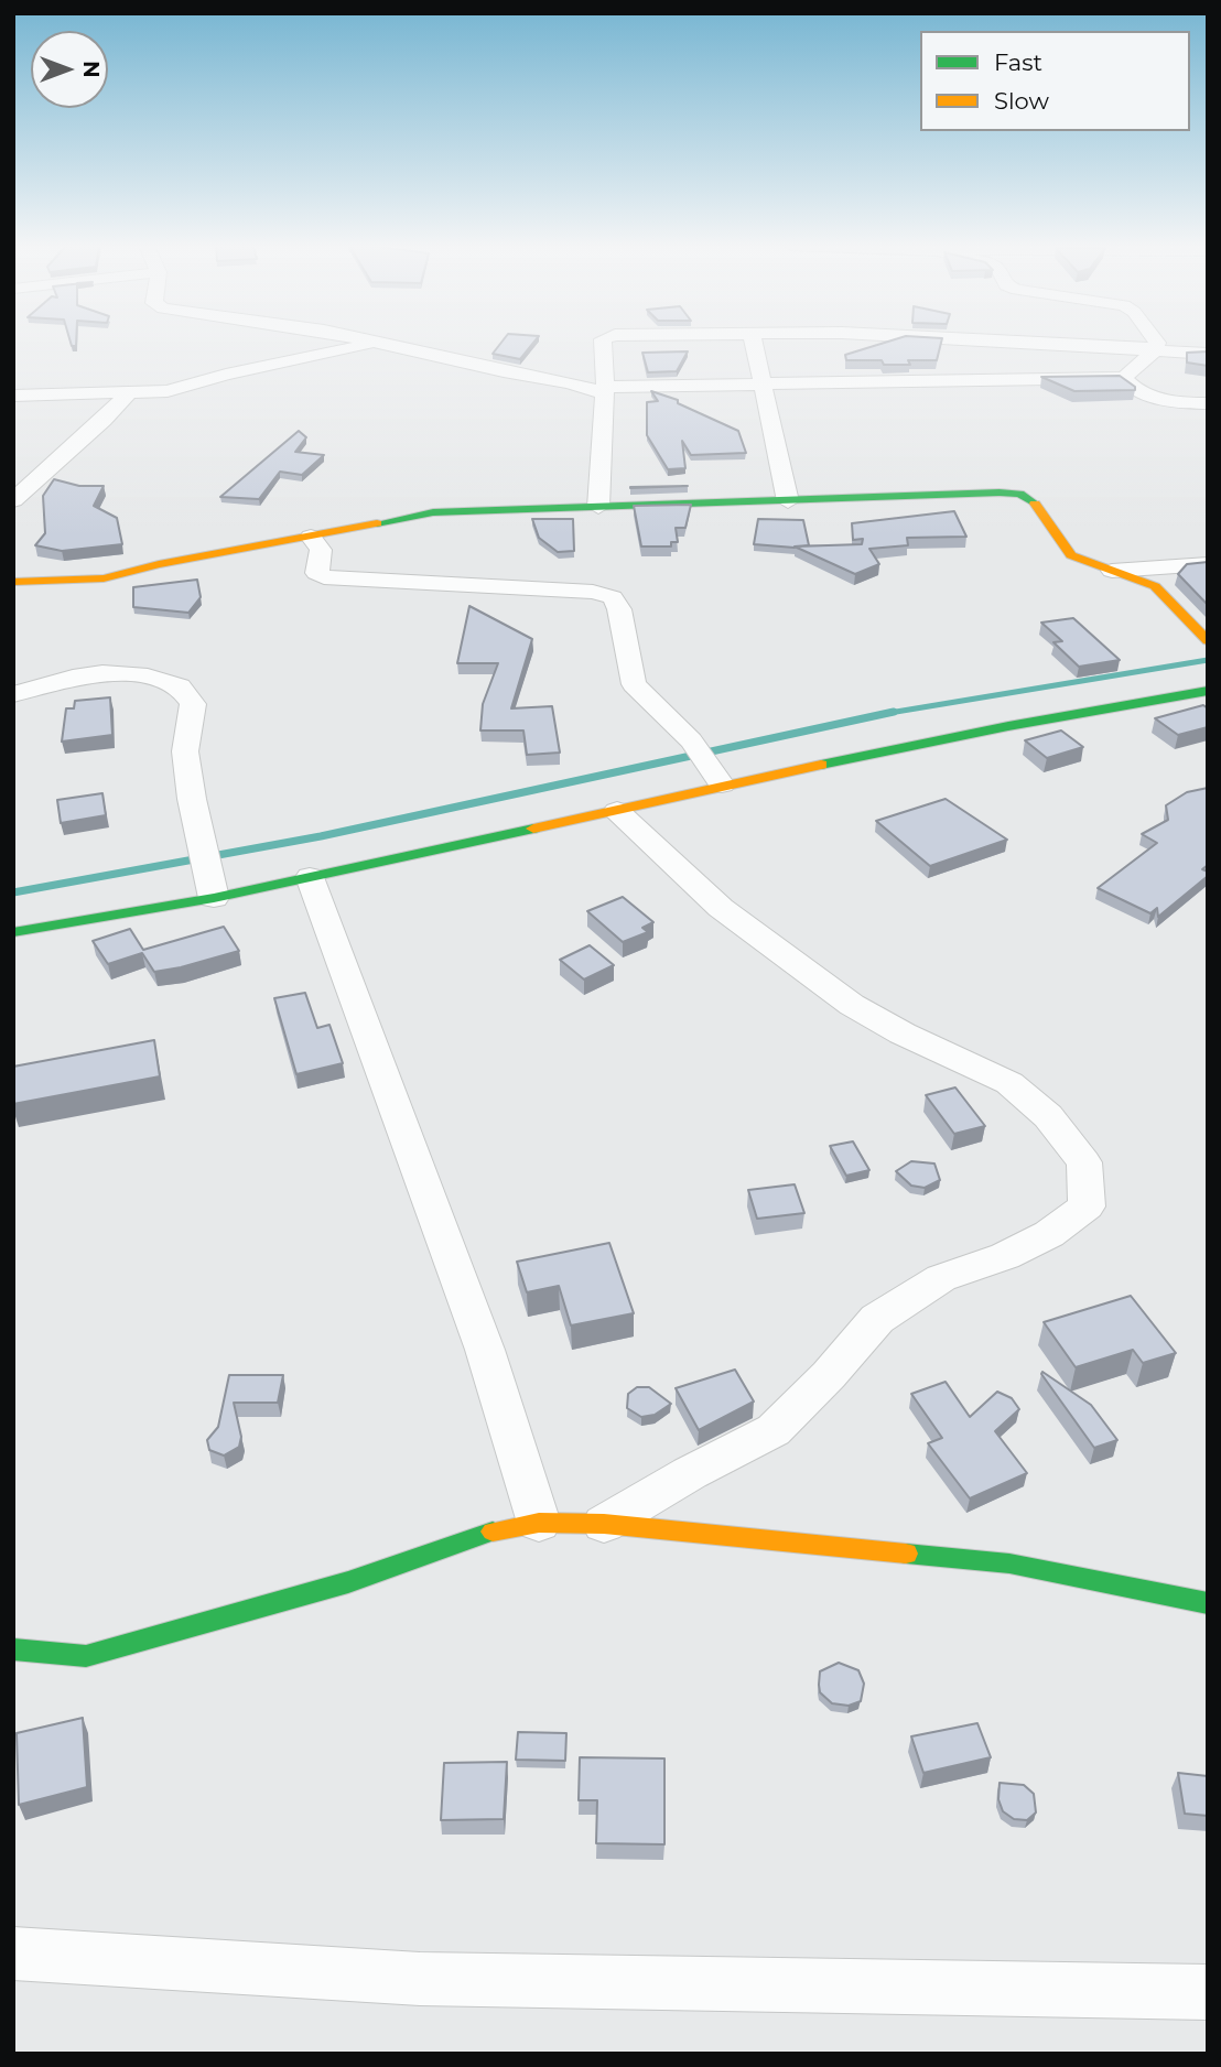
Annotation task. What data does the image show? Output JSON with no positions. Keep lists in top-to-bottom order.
{
  "legend": ["Fast", "Slow"],
  "north": "right"
}
